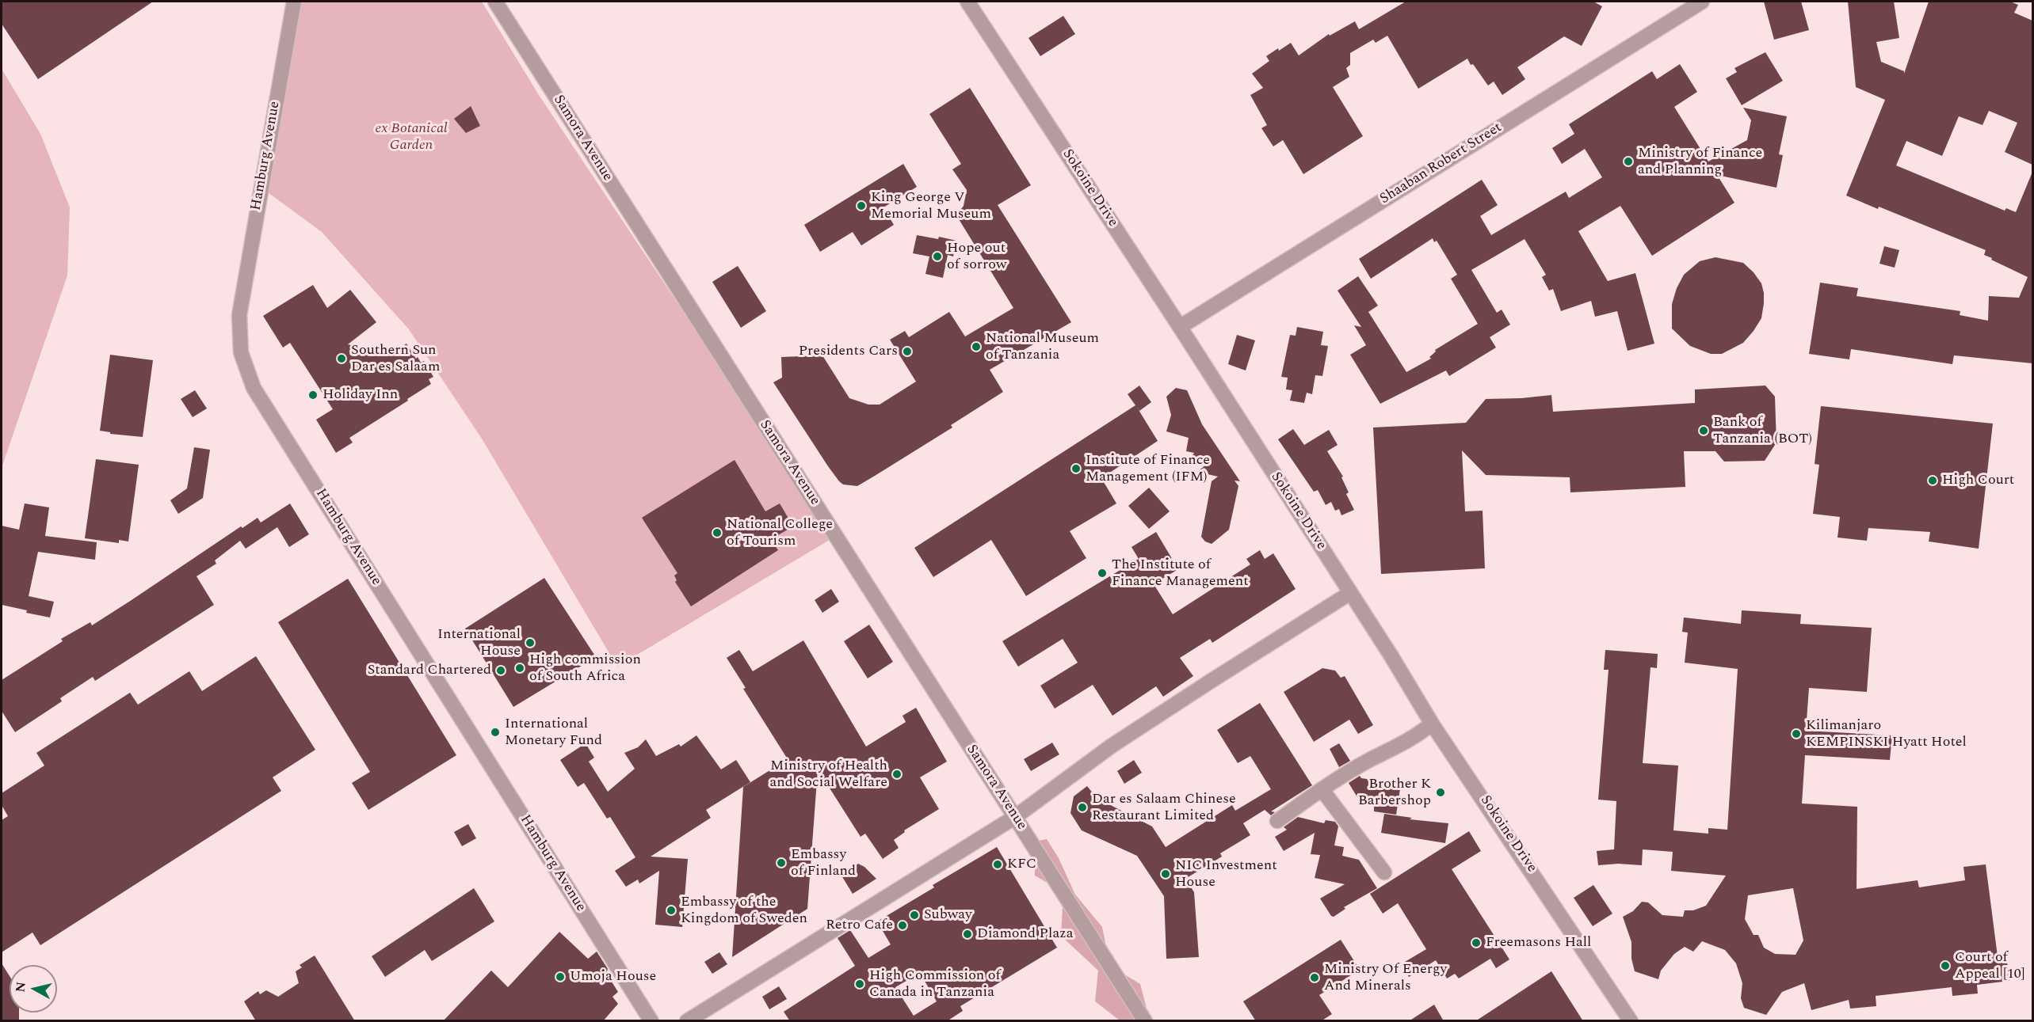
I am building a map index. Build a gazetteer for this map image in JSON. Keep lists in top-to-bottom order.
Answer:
{
  "streets": {
    "street": [
      "Samora Avenue",
      "Hamburg Avenue",
      "Shaaban Robert Street",
      "Sokoine Drive"
    ]
  },
  "crossings": [
    ["Shaaban Robert Street", "Sokoine Drive"]
  ],
  "parks": ["ex Botanical Garden"],
  "places": [
    "Ministry of Finance and Planning",
    "King George V Memorial Museum",
    "Hope out of sorrow",
    "National Museum of Tanzania",
    "Presidents Cars",
    "Southern Sun Dar es Salaam",
    "Holiday Inn",
    "Bank of Tanzania (BOT)",
    "Institute of Finance Management (IFM)",
    "High Court",
    "National College of Tourism",
    "The Institute of Finance Management",
    "International House",
    "High commission of South Africa",
    "Standard Chartered",
    "International Monetary Fund",
    "Kilimanjaro KEMPINSKI Hyatt Hotel",
    "Ministry of Health and Social Welfare",
    "Brother K Barbershop",
    "Dar es Salaam Chinese Restaurant Limited",
    "Embassy of Finland",
    "KFC",
    "NIC Investment House",
    "Embassy of the Kingdom of Sweden",
    "Subway",
    "Retro Cafe",
    "Diamond Plaza",
    "Freemasons Hall",
    "Court of Appeal [10]",
    "Umoja House",
    "Ministry Of Energy And Minerals",
    "High Commission of Canada in Tanzania"
  ],
  "north": "left"
}
